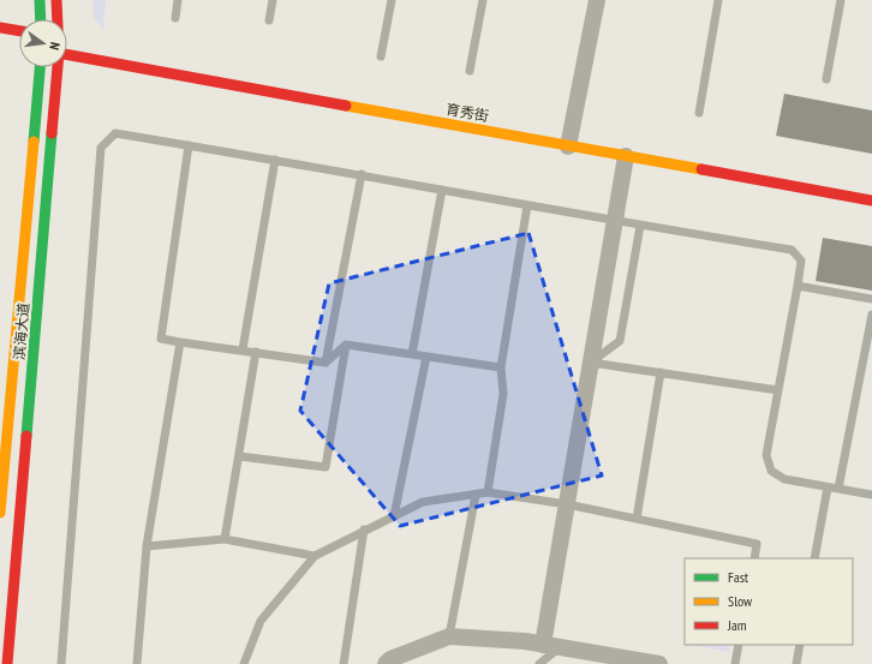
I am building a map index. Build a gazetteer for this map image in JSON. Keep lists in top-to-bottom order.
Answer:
{
  "streets": {
    "main road": ["育秀街", "滨海大道"]
  },
  "legend": ["Fast", "Slow", "Jam"],
  "north": "right"
}
